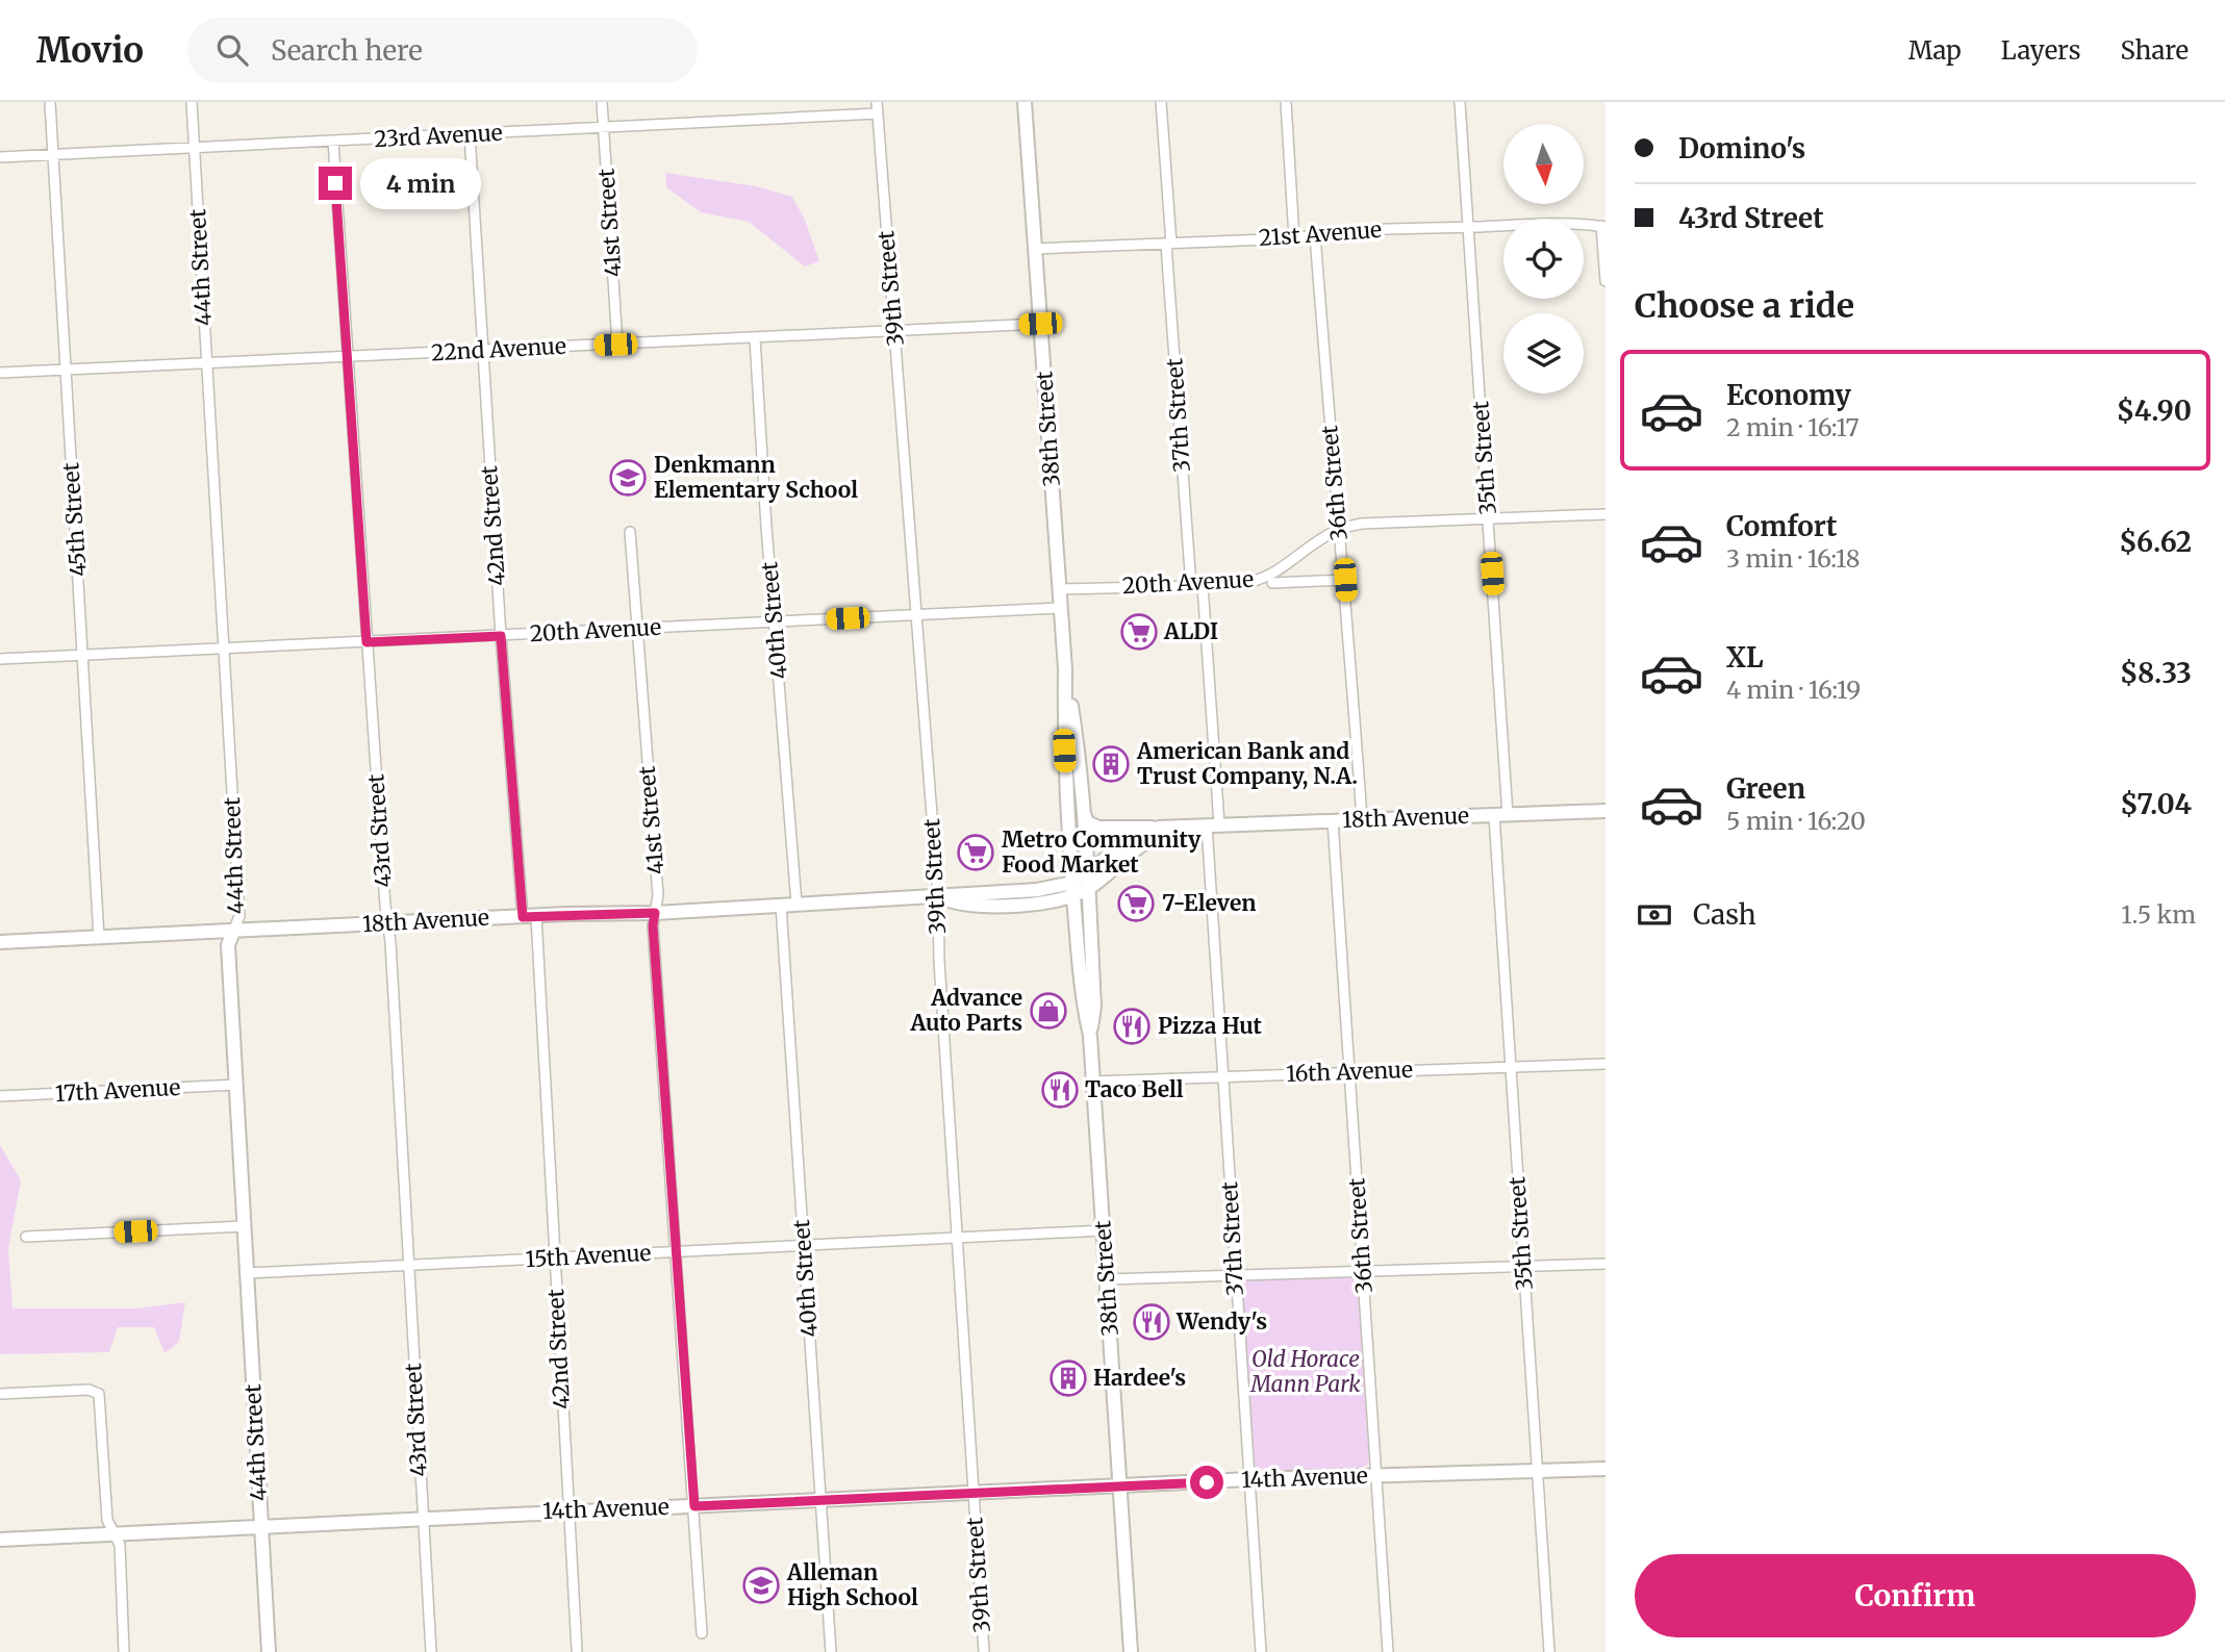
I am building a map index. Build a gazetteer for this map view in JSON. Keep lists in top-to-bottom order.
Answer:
{
  "streets": {
    "street": [
      "23rd Avenue",
      "41st Street",
      "21st Avenue",
      "44th Street",
      "39th Street",
      "22nd Avenue",
      "37th Street",
      "38th Street",
      "35th Street",
      "36th Street",
      "45th Street",
      "42nd Street",
      "20th Avenue",
      "40th Street",
      "18th Avenue",
      "43rd Street",
      "16th Avenue",
      "17th Avenue",
      "15th Avenue",
      "14th Avenue"
    ]
  },
  "crossings": [
    ["23rd Avenue", "41st Street"],
    ["23rd Avenue", "44th Street"],
    ["23rd Avenue", "39th Street"],
    ["23rd Avenue", "45th Street"],
    ["23rd Avenue", "42nd Street"],
    ["23rd Avenue", "43rd Street"],
    ["41st Street", "22nd Avenue"],
    ["41st Street", "20th Avenue"],
    ["41st Street", "18th Avenue"],
    ["41st Street", "15th Avenue"],
    ["41st Street", "14th Avenue"],
    ["21st Avenue", "37th Street"],
    ["21st Avenue", "38th Street"],
    ["21st Avenue", "35th Street"],
    ["21st Avenue", "36th Street"],
    ["44th Street", "22nd Avenue"],
    ["44th Street", "20th Avenue"],
    ["44th Street", "18th Avenue"],
    ["44th Street", "17th Avenue"],
    ["44th Street", "15th Avenue"],
    ["44th Street", "14th Avenue"],
    ["39th Street", "22nd Avenue"],
    ["39th Street", "20th Avenue"],
    ["39th Street", "18th Avenue"],
    ["39th Street", "15th Avenue"],
    ["39th Street", "14th Avenue"],
    ["22nd Avenue", "38th Street"],
    ["22nd Avenue", "45th Street"],
    ["22nd Avenue", "42nd Street"],
    ["22nd Avenue", "40th Street"],
    ["22nd Avenue", "43rd Street"],
    ["37th Street", "20th Avenue"],
    ["37th Street", "18th Avenue"],
    ["37th Street", "16th Avenue"],
    ["37th Street", "14th Avenue"],
    ["38th Street", "20th Avenue"],
    ["38th Street", "18th Avenue"],
    ["38th Street", "16th Avenue"],
    ["38th Street", "15th Avenue"],
    ["38th Street", "14th Avenue"],
    ["35th Street", "20th Avenue"],
    ["35th Street", "18th Avenue"],
    ["35th Street", "16th Avenue"],
    ["35th Street", "14th Avenue"],
    ["36th Street", "20th Avenue"],
    ["36th Street", "18th Avenue"],
    ["36th Street", "16th Avenue"],
    ["36th Street", "14th Avenue"],
    ["45th Street", "20th Avenue"],
    ["45th Street", "18th Avenue"],
    ["42nd Street", "20th Avenue"],
    ["42nd Street", "18th Avenue"],
    ["42nd Street", "15th Avenue"],
    ["42nd Street", "14th Avenue"],
    ["20th Avenue", "40th Street"],
    ["20th Avenue", "43rd Street"],
    ["40th Street", "18th Avenue"],
    ["40th Street", "15th Avenue"],
    ["40th Street", "14th Avenue"],
    ["18th Avenue", "43rd Street"],
    ["43rd Street", "15th Avenue"],
    ["43rd Street", "14th Avenue"]
  ],
  "parks": ["Old Horace Mann Park"],
  "places": {
    "school or university": ["Denkmann Elementary School", "Alleman High School"],
    "supermarket": ["ALDI", "Metro Community Food Market", "7-Eleven"],
    "building": ["American Bank and Trust Company, N.A.", "Hardee's"],
    "shop": ["Advance Auto Parts"],
    "restaurant": ["Pizza Hut", "Taco Bell", "Wendy's"]
  },
  "north": "bottom",
  "page": {
    "header": "Movio",
    "search": "Search here",
    "nav": ["Map", "Layers", "Share"],
    "banner": ["Domino's", "43rd Street"],
    "bubble": "4 min",
    "heading": "Choose a ride",
    "list": [
      {
        "name": "Economy",
        "note": "2 min · 16:17",
        "value": "$4.90"
      },
      {
        "name": "Comfort",
        "note": "3 min · 16:18",
        "value": "$6.62"
      },
      {
        "name": "XL",
        "note": "4 min · 16:19",
        "value": "$8.33"
      },
      {
        "name": "Green",
        "note": "5 min · 16:20",
        "value": "$7.04"
      }
    ],
    "pay": ["Cash", "1.5 km"],
    "buttons": "Confirm"
  }
}
